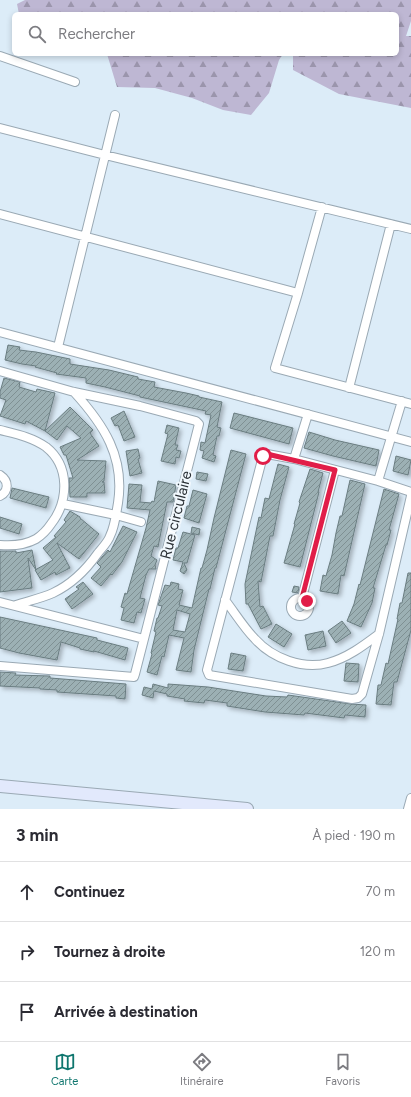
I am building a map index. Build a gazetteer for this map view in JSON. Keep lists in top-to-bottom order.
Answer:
{
  "streets": {
    "street": ["Rue circulaire"]
  },
  "page": {
    "search": "Rechercher",
    "heading": ["3 min", "À pied · 190 m"],
    "list": [
      ["Continuez", "70 m"],
      ["Tournez à droite", "120 m"],
      "Arrivée à destination"
    ],
    "nav": ["Carte", "Itinéraire", "Favoris"]
  }
}
